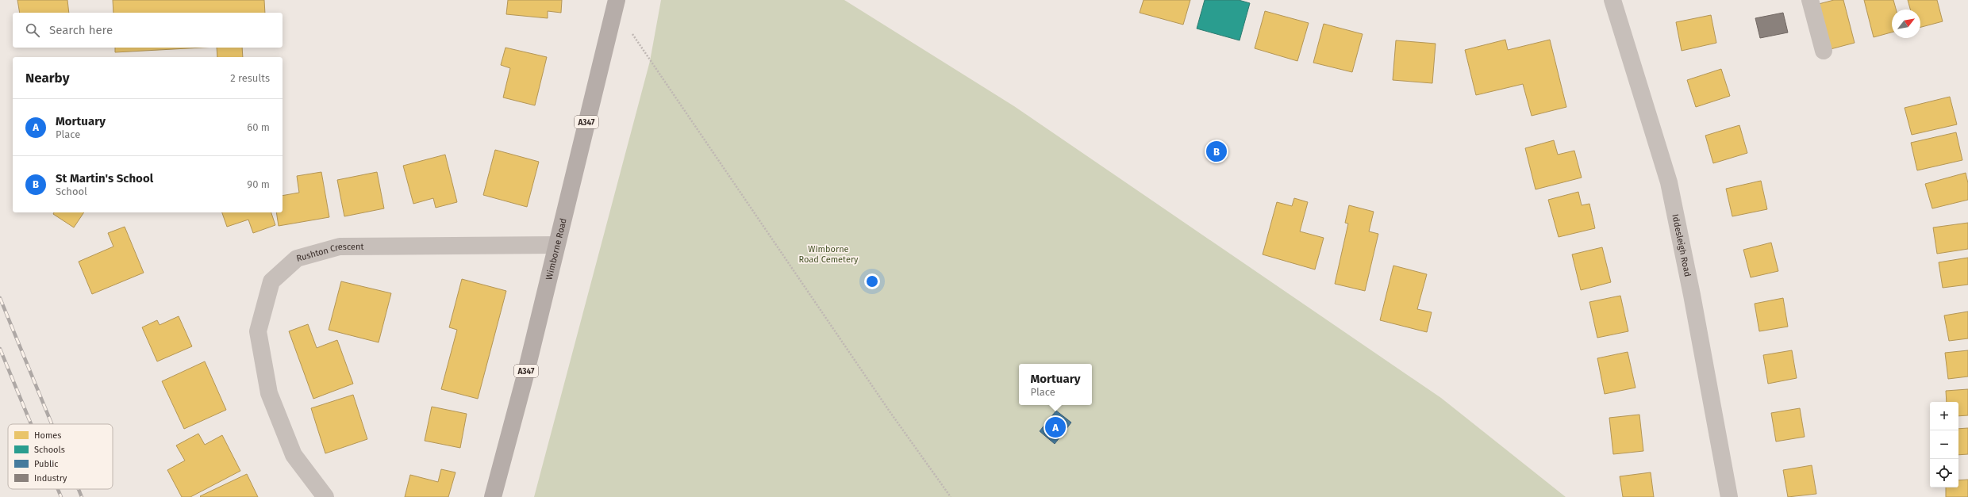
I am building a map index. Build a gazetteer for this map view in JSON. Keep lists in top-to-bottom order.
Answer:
{
  "streets": {
    "main road": ["A347", "Wimborne Road"],
    "street": ["Iddesleigh Road", "Rushton Crescent"]
  },
  "crossings": [
    ["Wimborne Road", "Rushton Crescent"]
  ],
  "parks": ["Wimborne Road Cemetery"],
  "legend": [
    "Homes",
    "Schools",
    "Public",
    "Industry"
  ],
  "north": "top right",
  "page": {
    "search": "Search here",
    "heading": ["Nearby", "2 results"],
    "list": [
      {
        "mark": "A",
        "name": "Mortuary",
        "note": "Place",
        "value": "60 m"
      },
      {
        "mark": "B",
        "name": "St Martin's School",
        "note": "School",
        "value": "90 m"
      }
    ],
    "pins": ["B", "A"],
    "popup": ["Mortuary", "Place"],
    "map_buttons": ["+", "−"]
  }
}
